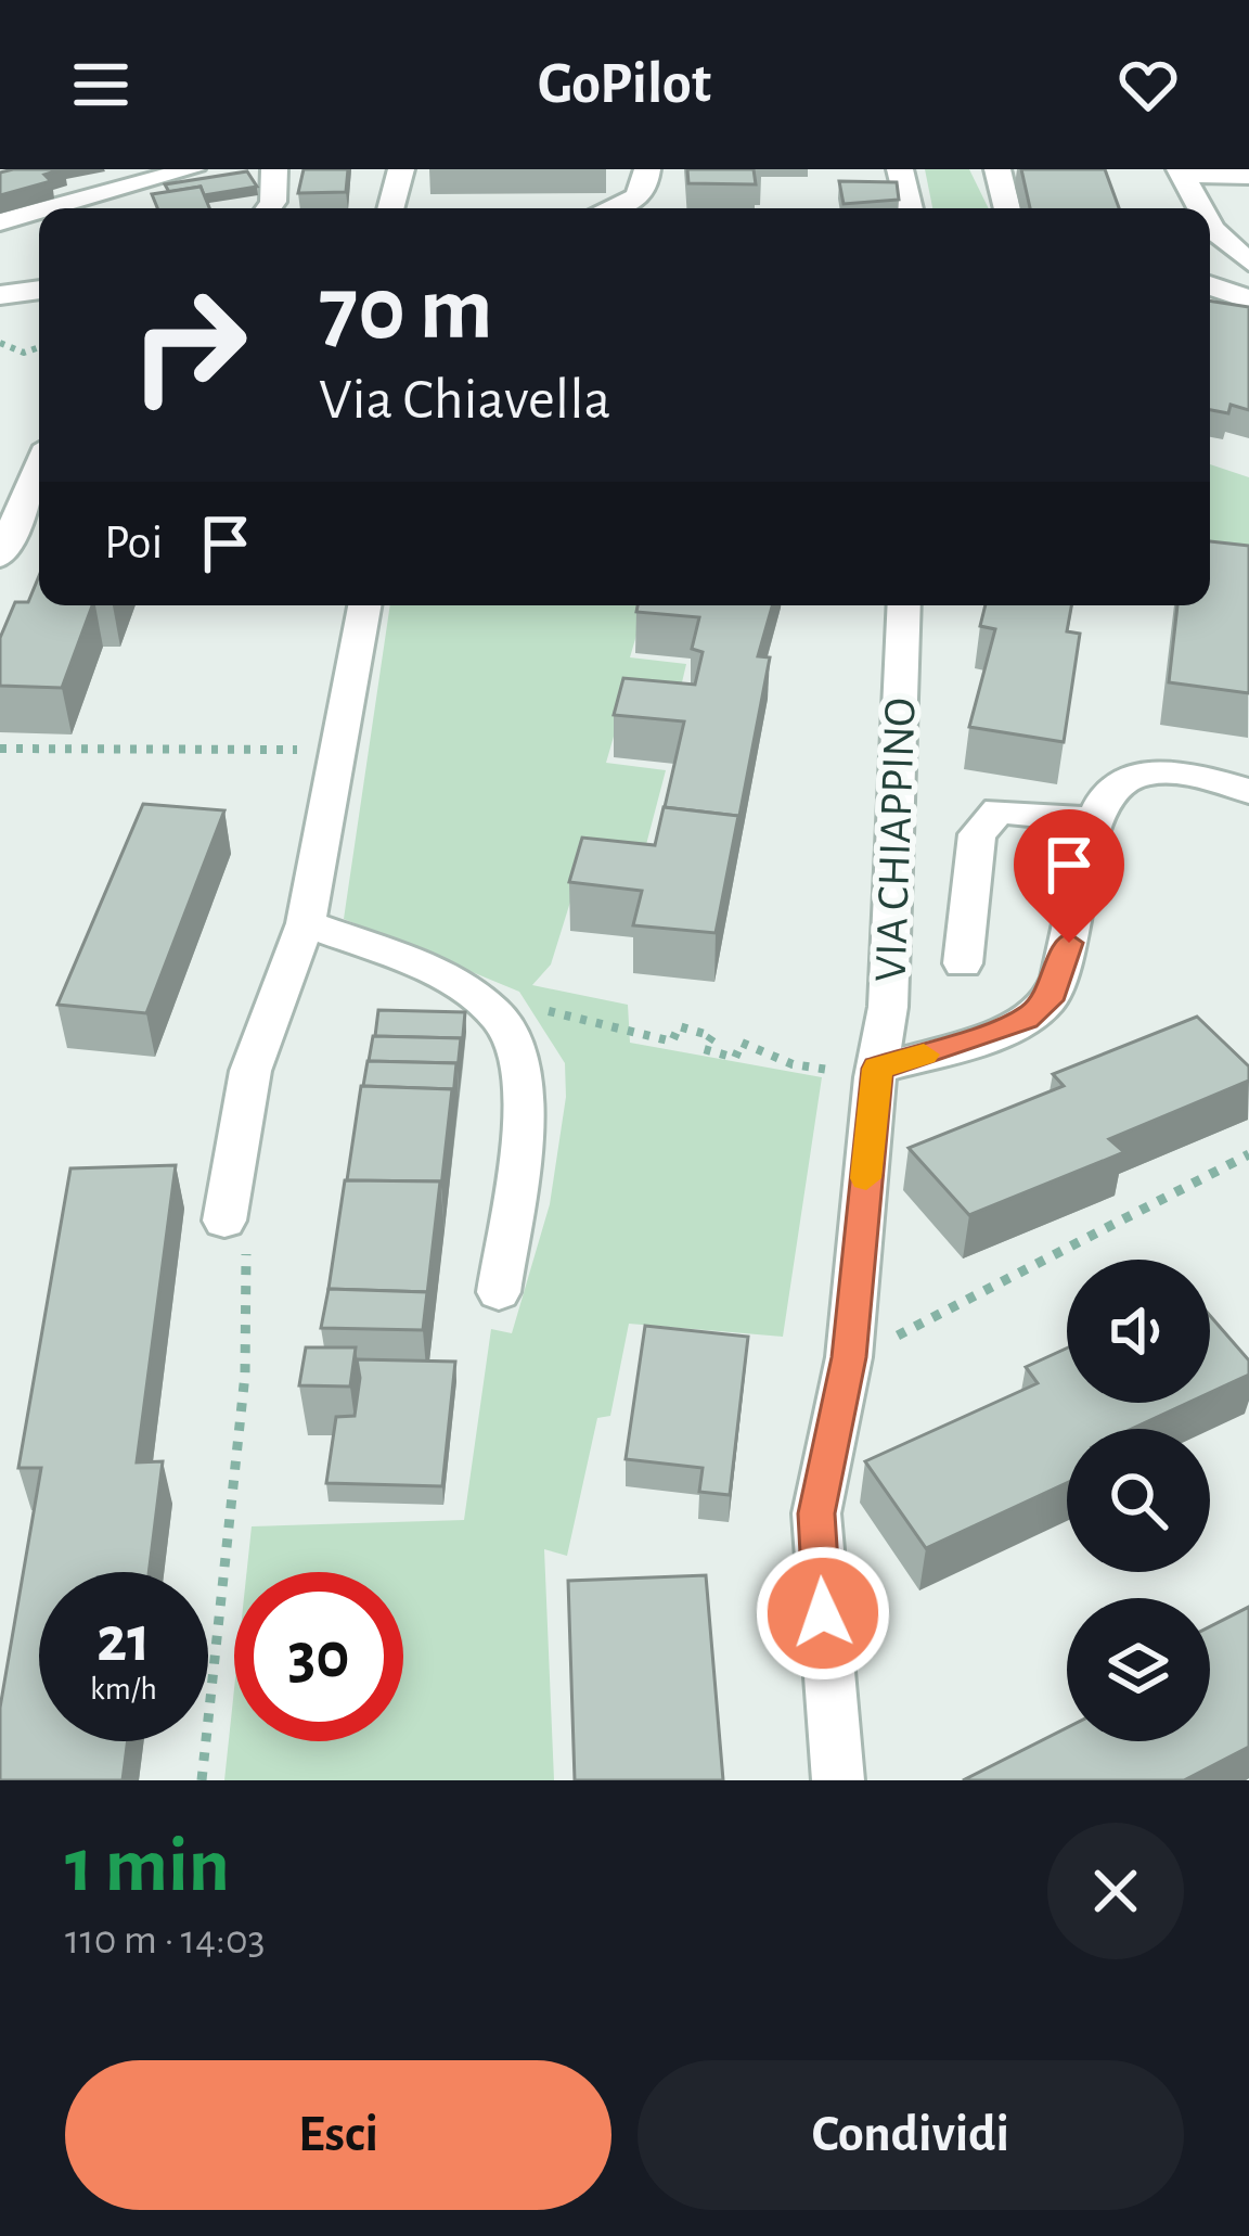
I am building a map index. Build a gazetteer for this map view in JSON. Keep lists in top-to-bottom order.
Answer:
{
  "streets": {
    "street": ["VIA CHIAPPINO"]
  },
  "page": {
    "header": "GoPilot",
    "turn": ["70 m", "Via Chiavella"],
    "then": "Poi",
    "speed": "21 km/h",
    "limit": "30",
    "heading": ["1 min", "110 m · 14:03"],
    "buttons": ["Esci", "Condividi"]
  }
}
